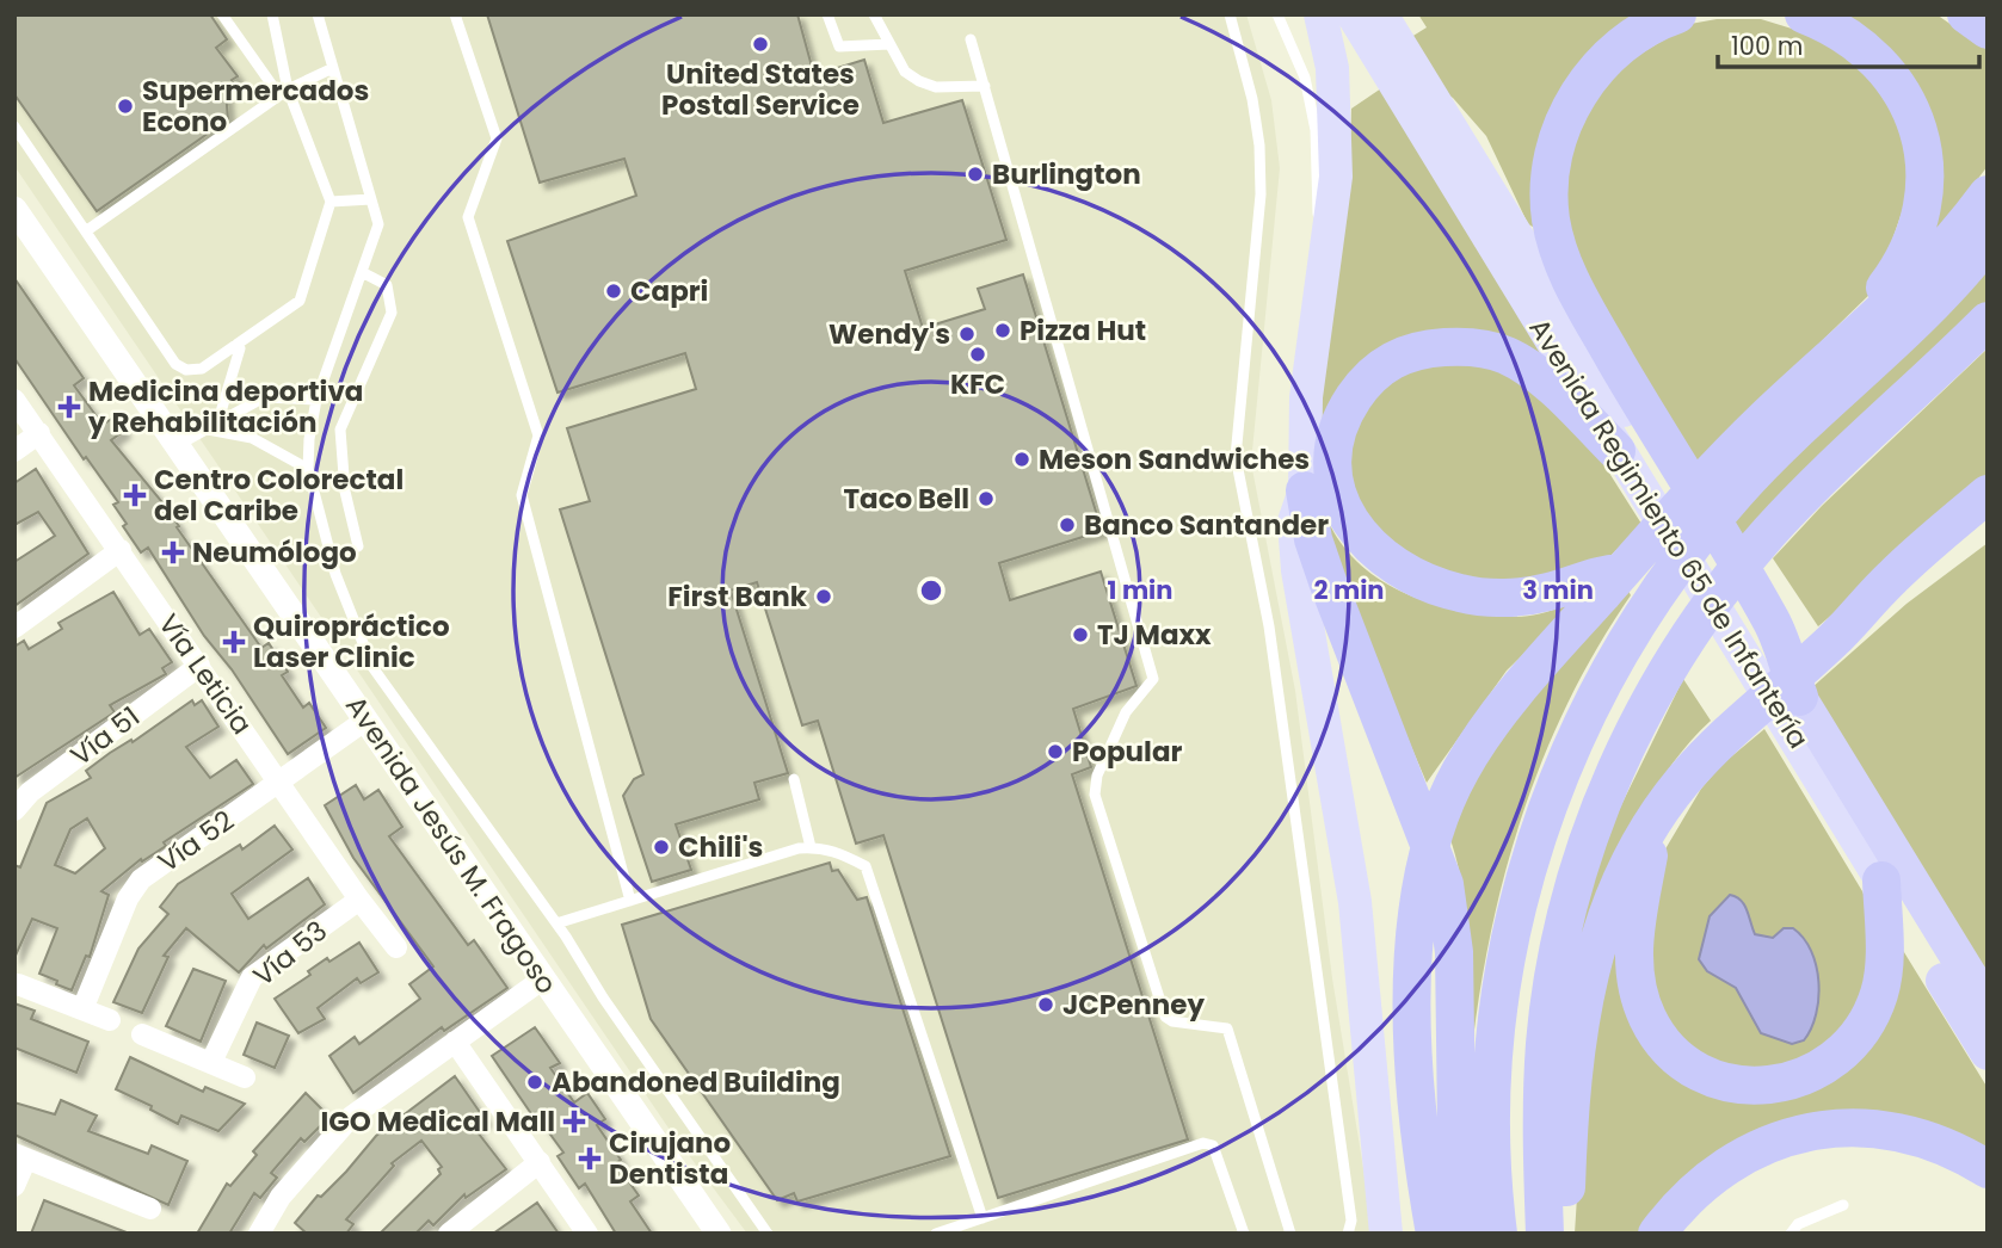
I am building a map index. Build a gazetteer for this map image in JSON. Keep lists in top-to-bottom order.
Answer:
{
  "streets": {
    "highway": ["Avenida Regimiento 65 de Infantería"],
    "street": [
      "Vía Leticia",
      "Vía 51",
      "Vía 52",
      "Avenida Jesús M. Fragoso",
      "Vía 53"
    ]
  },
  "crossings": [
    ["Vía Leticia", "Vía 51"],
    ["Vía Leticia", "Vía 52"],
    ["Vía Leticia", "Vía 53"],
    ["Vía 52", "Avenida Jesús M. Fragoso"]
  ],
  "places": {
    "other": [
      "United States Postal Service",
      "Supermercados Econo",
      "Burlington",
      "Capri",
      "Pizza Hut",
      "Wendy's",
      "KFC",
      "Meson Sandwiches",
      "Taco Bell",
      "Banco Santander",
      "First Bank",
      "TJ Maxx",
      "Popular",
      "Chili's",
      "JCPenney",
      "Abandoned Building"
    ],
    "health": [
      "Medicina deportiva y Rehabilitación",
      "Centro Colorectal del Caribe",
      "Neumólogo",
      "Quiropráctico Laser Clinic",
      "IGO Medical Mall",
      "Cirujano Dentista"
    ]
  },
  "scale_bar": "100 m",
  "rings": ["1 min", "2 min", "3 min"]
}
